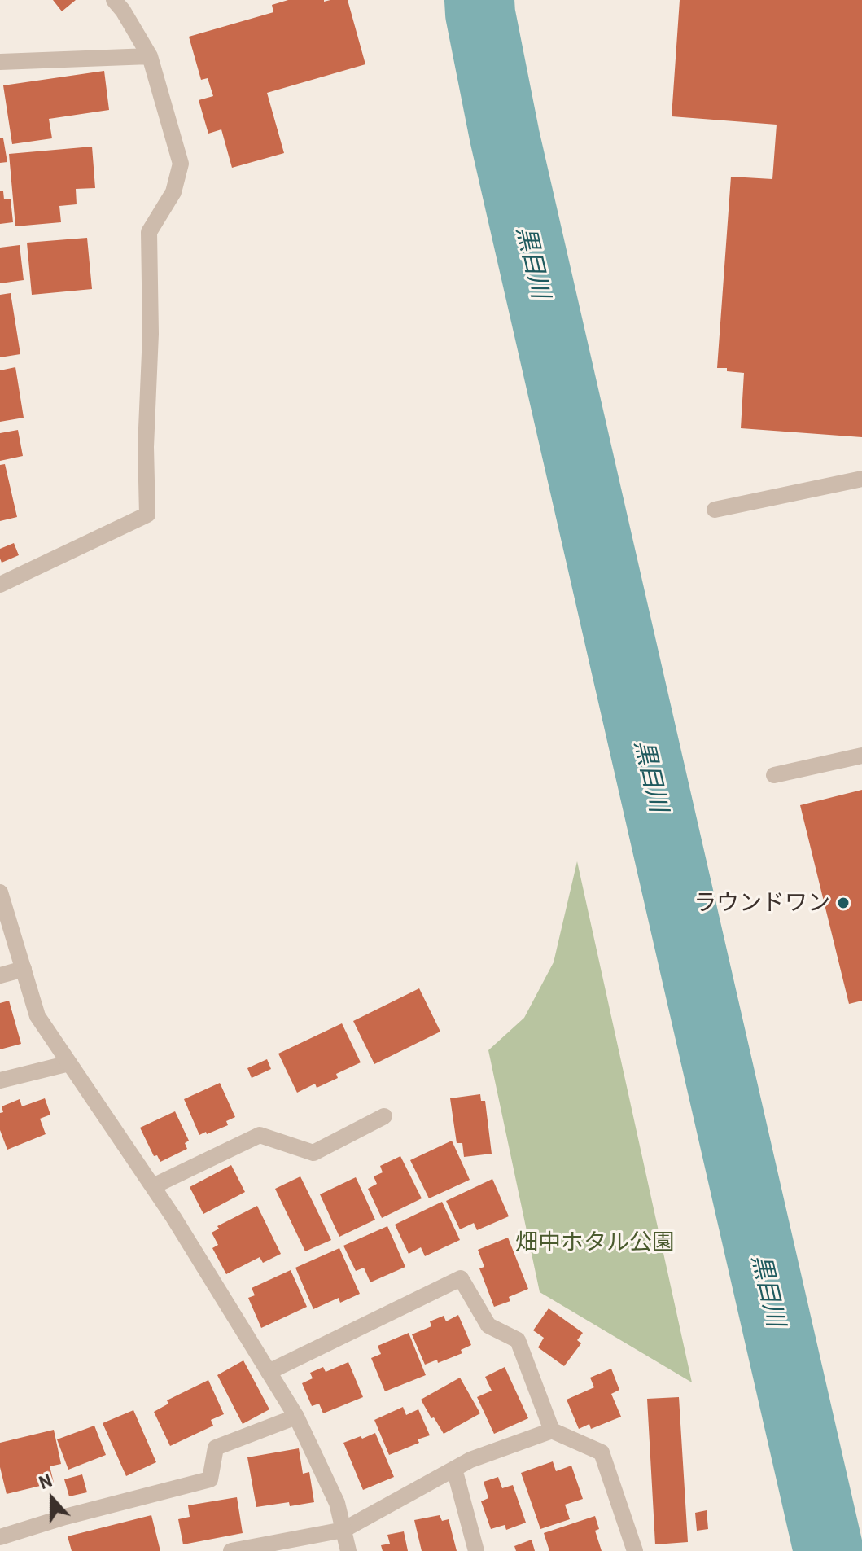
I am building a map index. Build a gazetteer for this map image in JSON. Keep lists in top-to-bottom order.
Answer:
{
  "water": ["黒目川"],
  "parks": ["畑中ホタル公園"],
  "places": ["ラウンドワン"],
  "north": "top"
}
